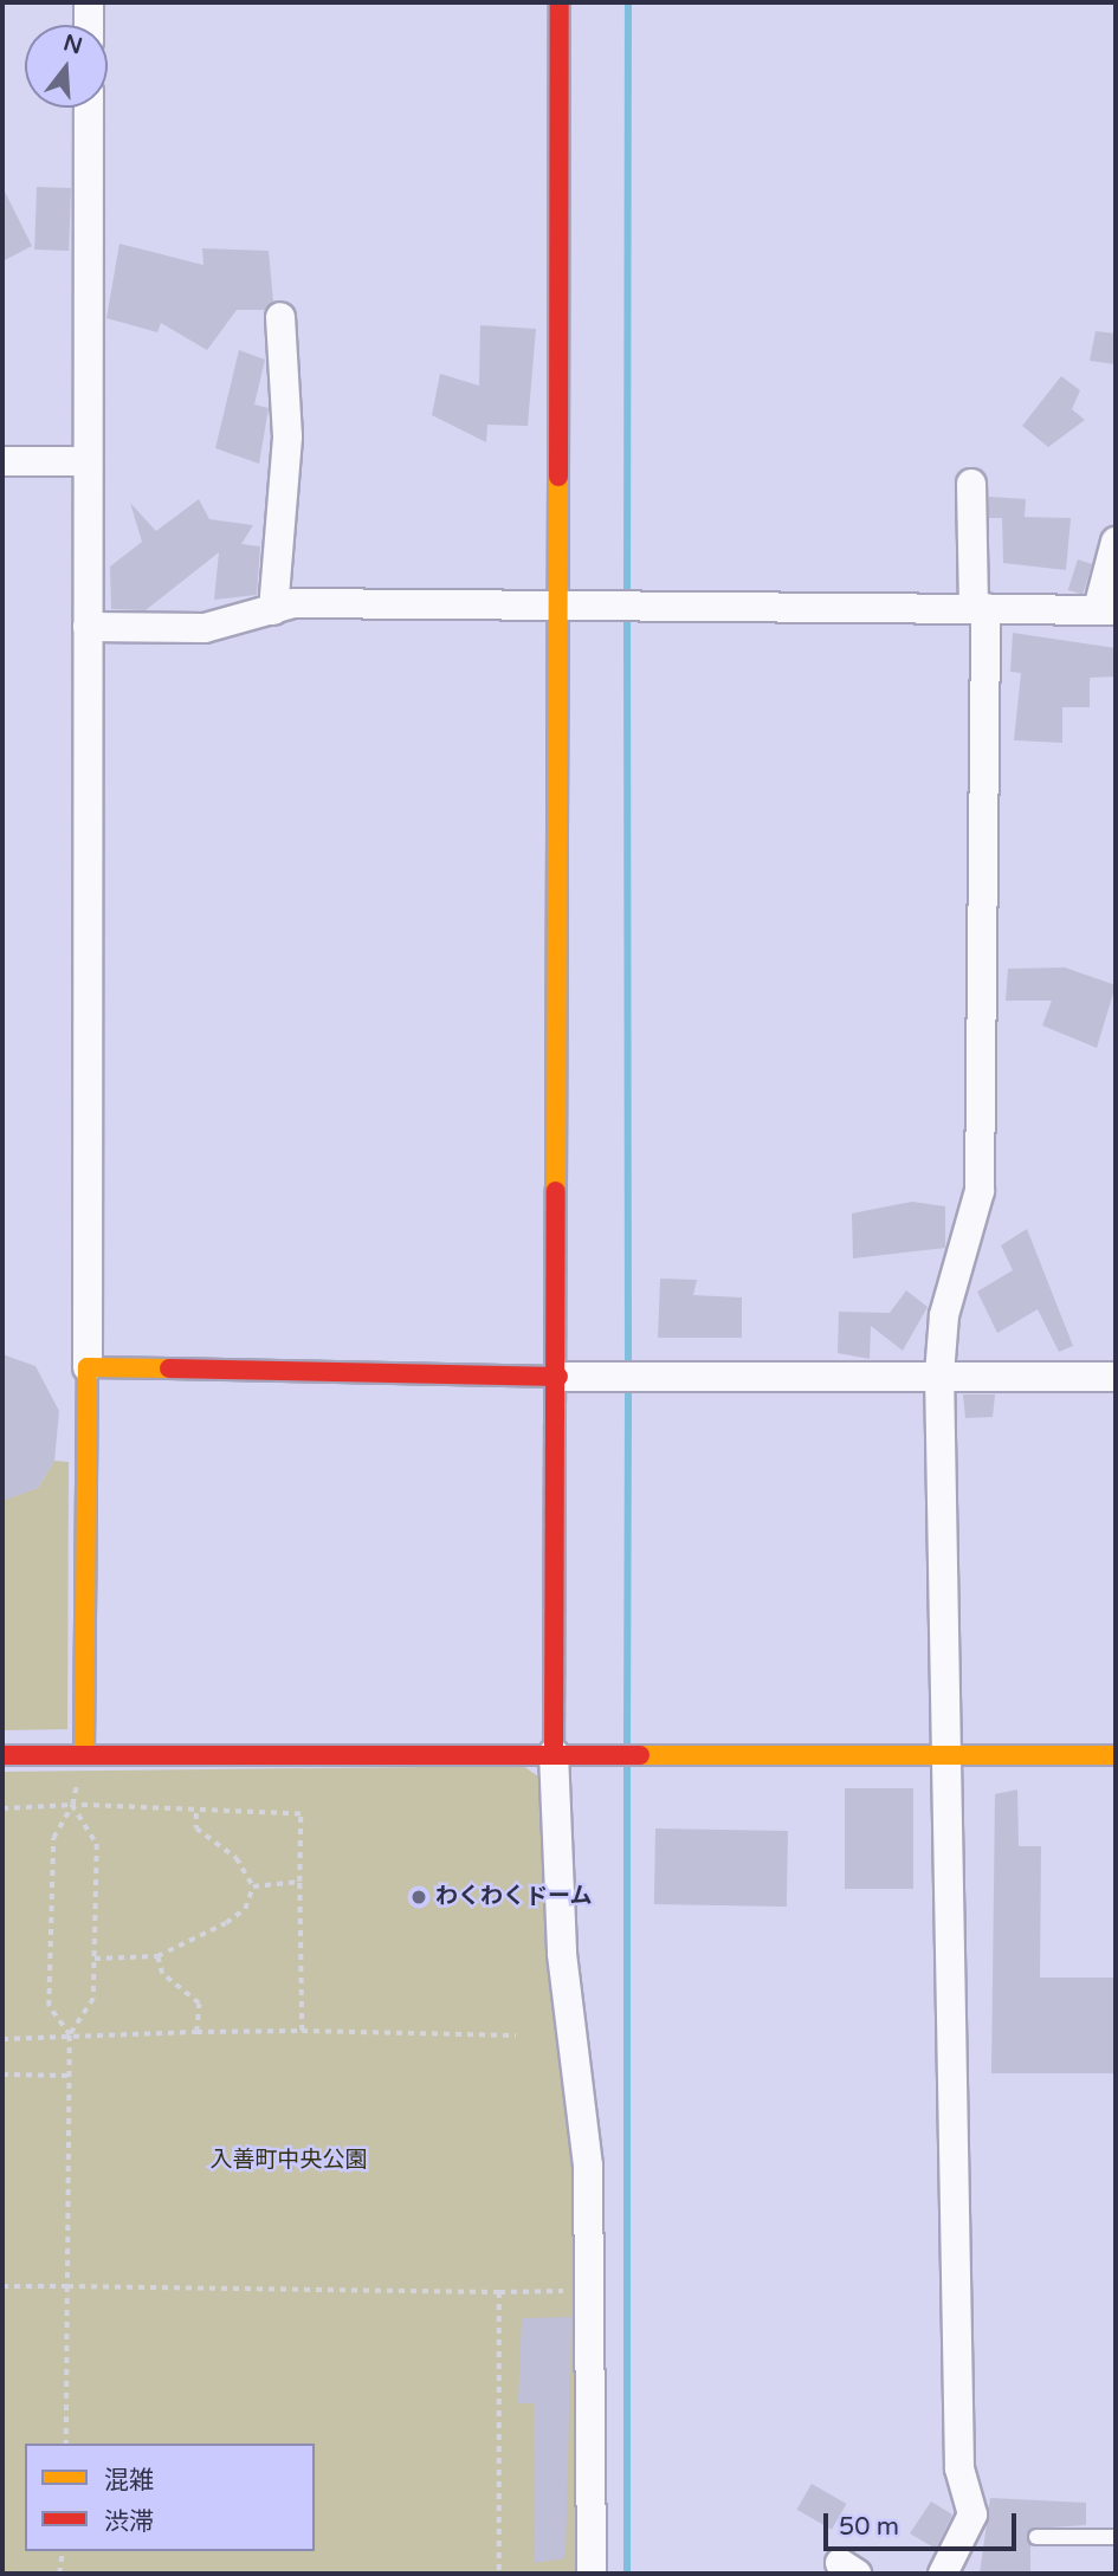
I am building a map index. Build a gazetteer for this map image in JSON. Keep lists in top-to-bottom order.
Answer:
{
  "parks": ["入善町中央公園"],
  "places": ["わくわくドーム"],
  "legend": ["混雑", "渋滞"],
  "scale_bar": "50 m",
  "north": "top"
}
